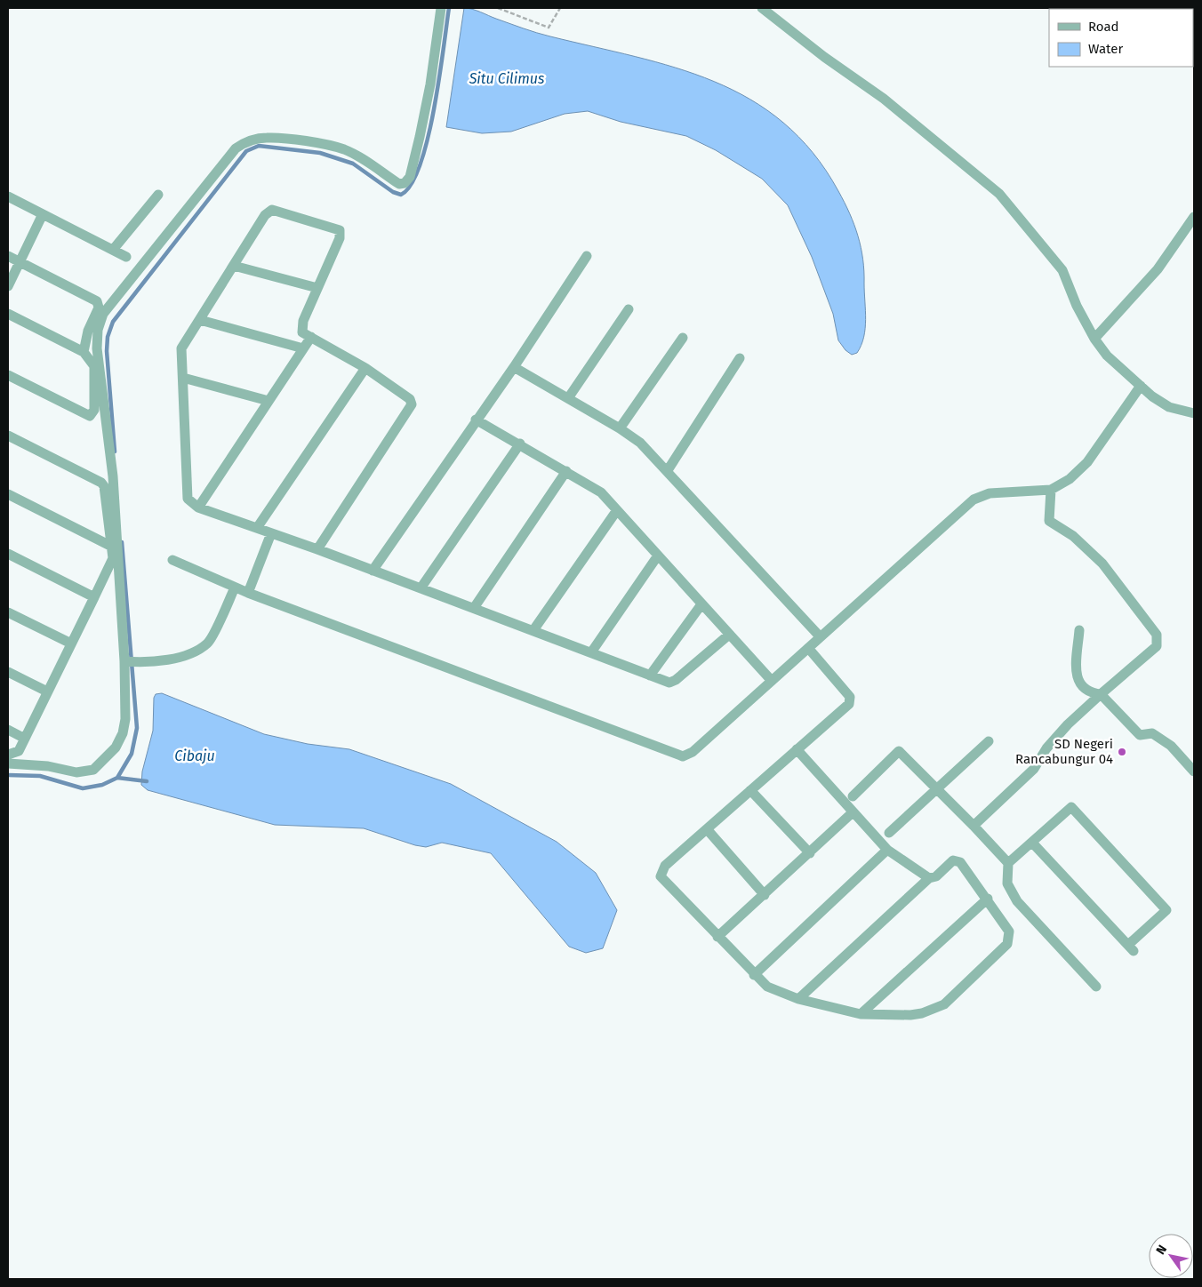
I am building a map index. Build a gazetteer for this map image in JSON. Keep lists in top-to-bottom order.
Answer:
{
  "water": ["Situ Cilimus", "Cibaju"],
  "places": ["SD Negeri Rancabungur 04"],
  "legend": ["Road", "Water"],
  "north": "top left"
}
